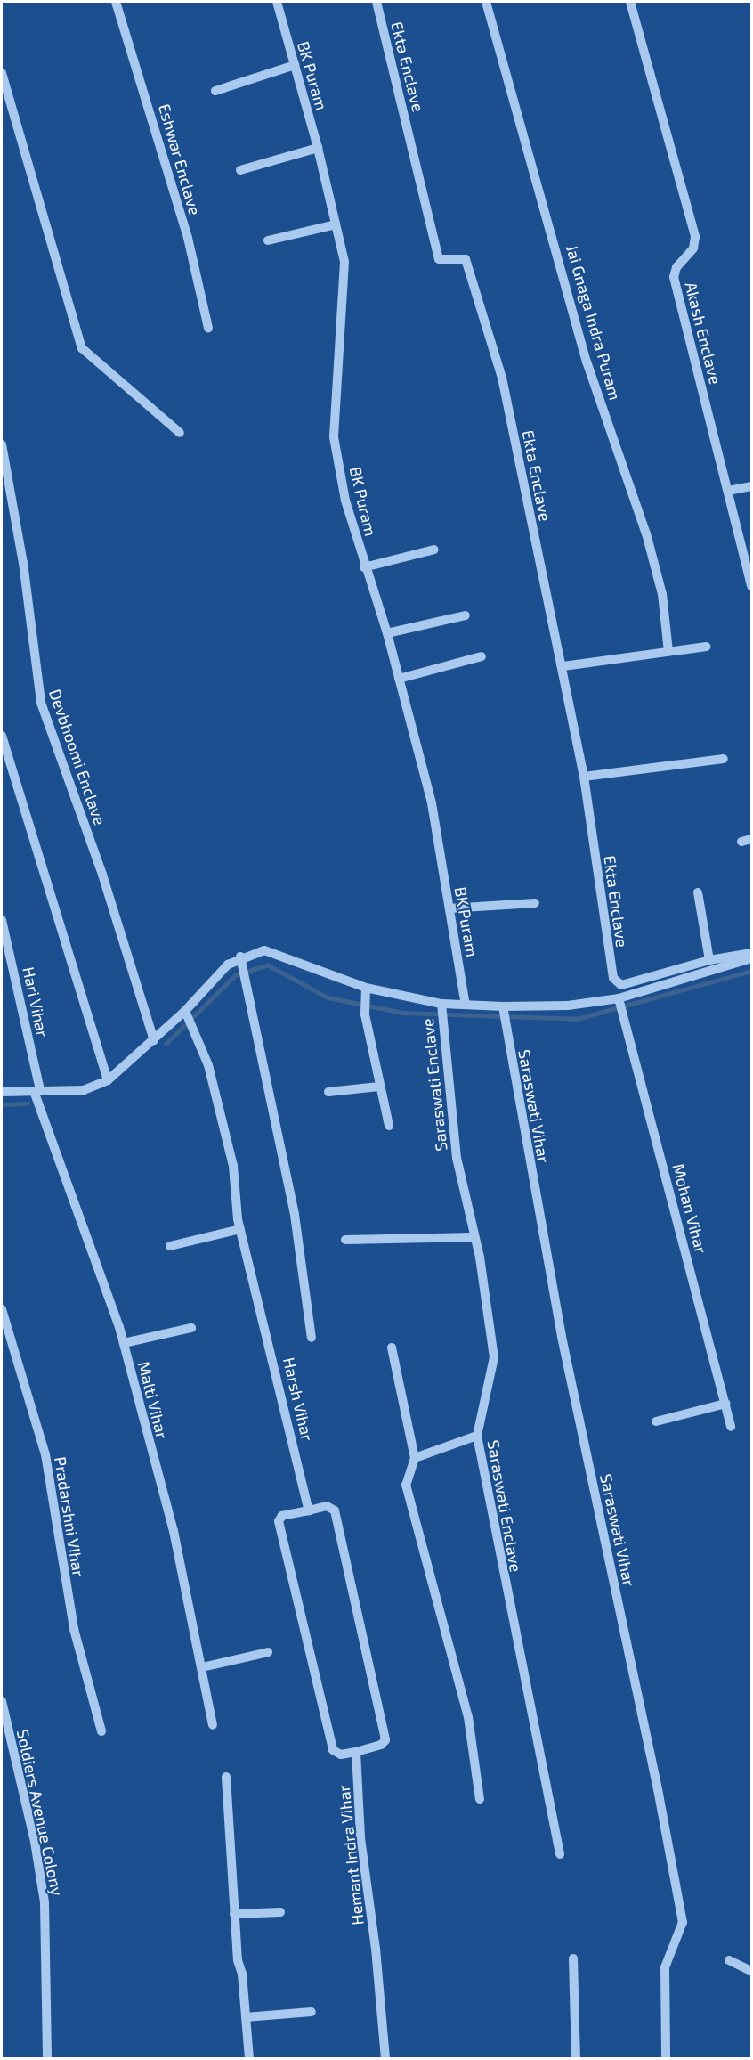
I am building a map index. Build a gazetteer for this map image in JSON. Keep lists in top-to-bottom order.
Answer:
{
  "streets": {
    "street": [
      "Ekta Enclave",
      "BK Puram",
      "Eshwar Enclave",
      "Jai Gnaga Indra Puram",
      "Akash Enclave",
      "Devbhoomi Enclave",
      "Hari Vihar",
      "Saraswati Enclave",
      "Saraswati Vihar",
      "Mohan Vihar",
      "Harsh Vihar",
      "Malti Vihar",
      "Pradarshni VIhar",
      "Soldiers Avenue Colony",
      "Hemant Indra Vihar"
    ]
  },
  "crossings": [
    ["Hari Vihar", "Malti Vihar"]
  ]
}
